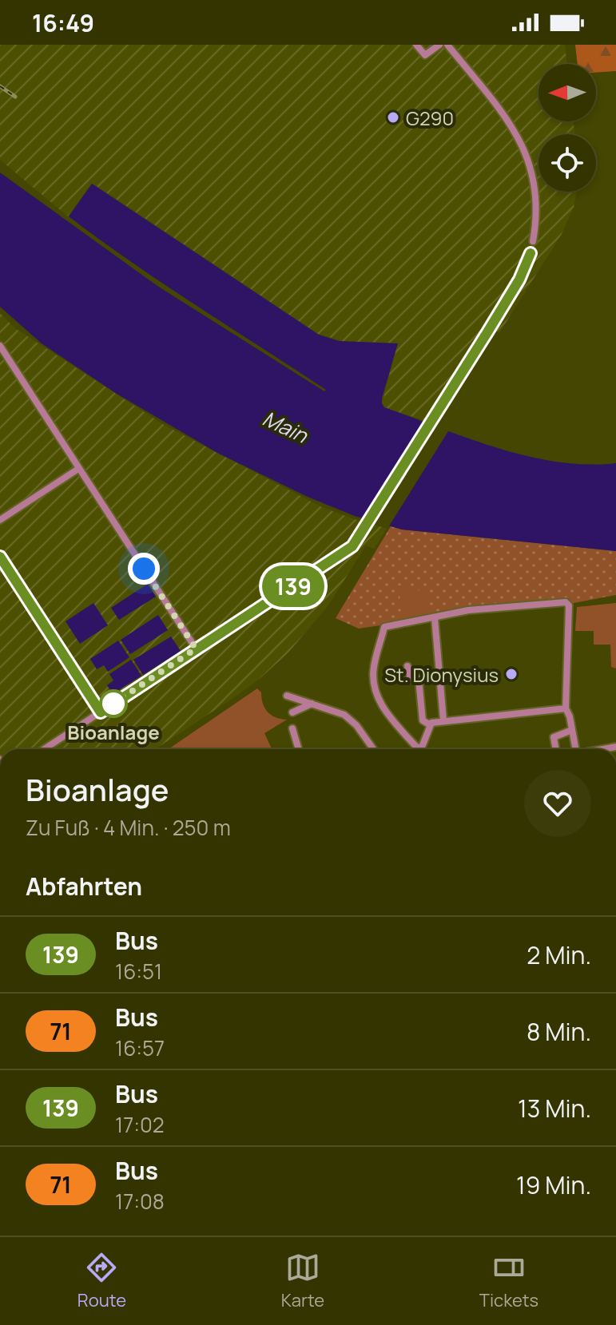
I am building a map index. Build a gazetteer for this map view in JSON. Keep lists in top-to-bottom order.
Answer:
{
  "water": ["Main"],
  "places": ["G290", "St. Dionysius", "Bioanlage"],
  "lines": ["bus line 139"],
  "north": "left",
  "page": {
    "status": "16:49",
    "on_map": "139",
    "heading": [
      ["Bioanlage", "Zu Fuß · 4 Min. · 250 m"],
      "Abfahrten"
    ],
    "list": [
      {
        "mark": "139",
        "name": "Bus",
        "note": "16:51",
        "value": "2 Min."
      },
      {
        "mark": "71",
        "name": "Bus",
        "note": "16:57",
        "value": "8 Min."
      },
      {
        "mark": "139",
        "name": "Bus",
        "note": "17:02",
        "value": "13 Min."
      },
      {
        "mark": "71",
        "name": "Bus",
        "note": "17:08",
        "value": "19 Min."
      }
    ],
    "tabs": ["Route", "Karte", "Tickets"]
  }
}
